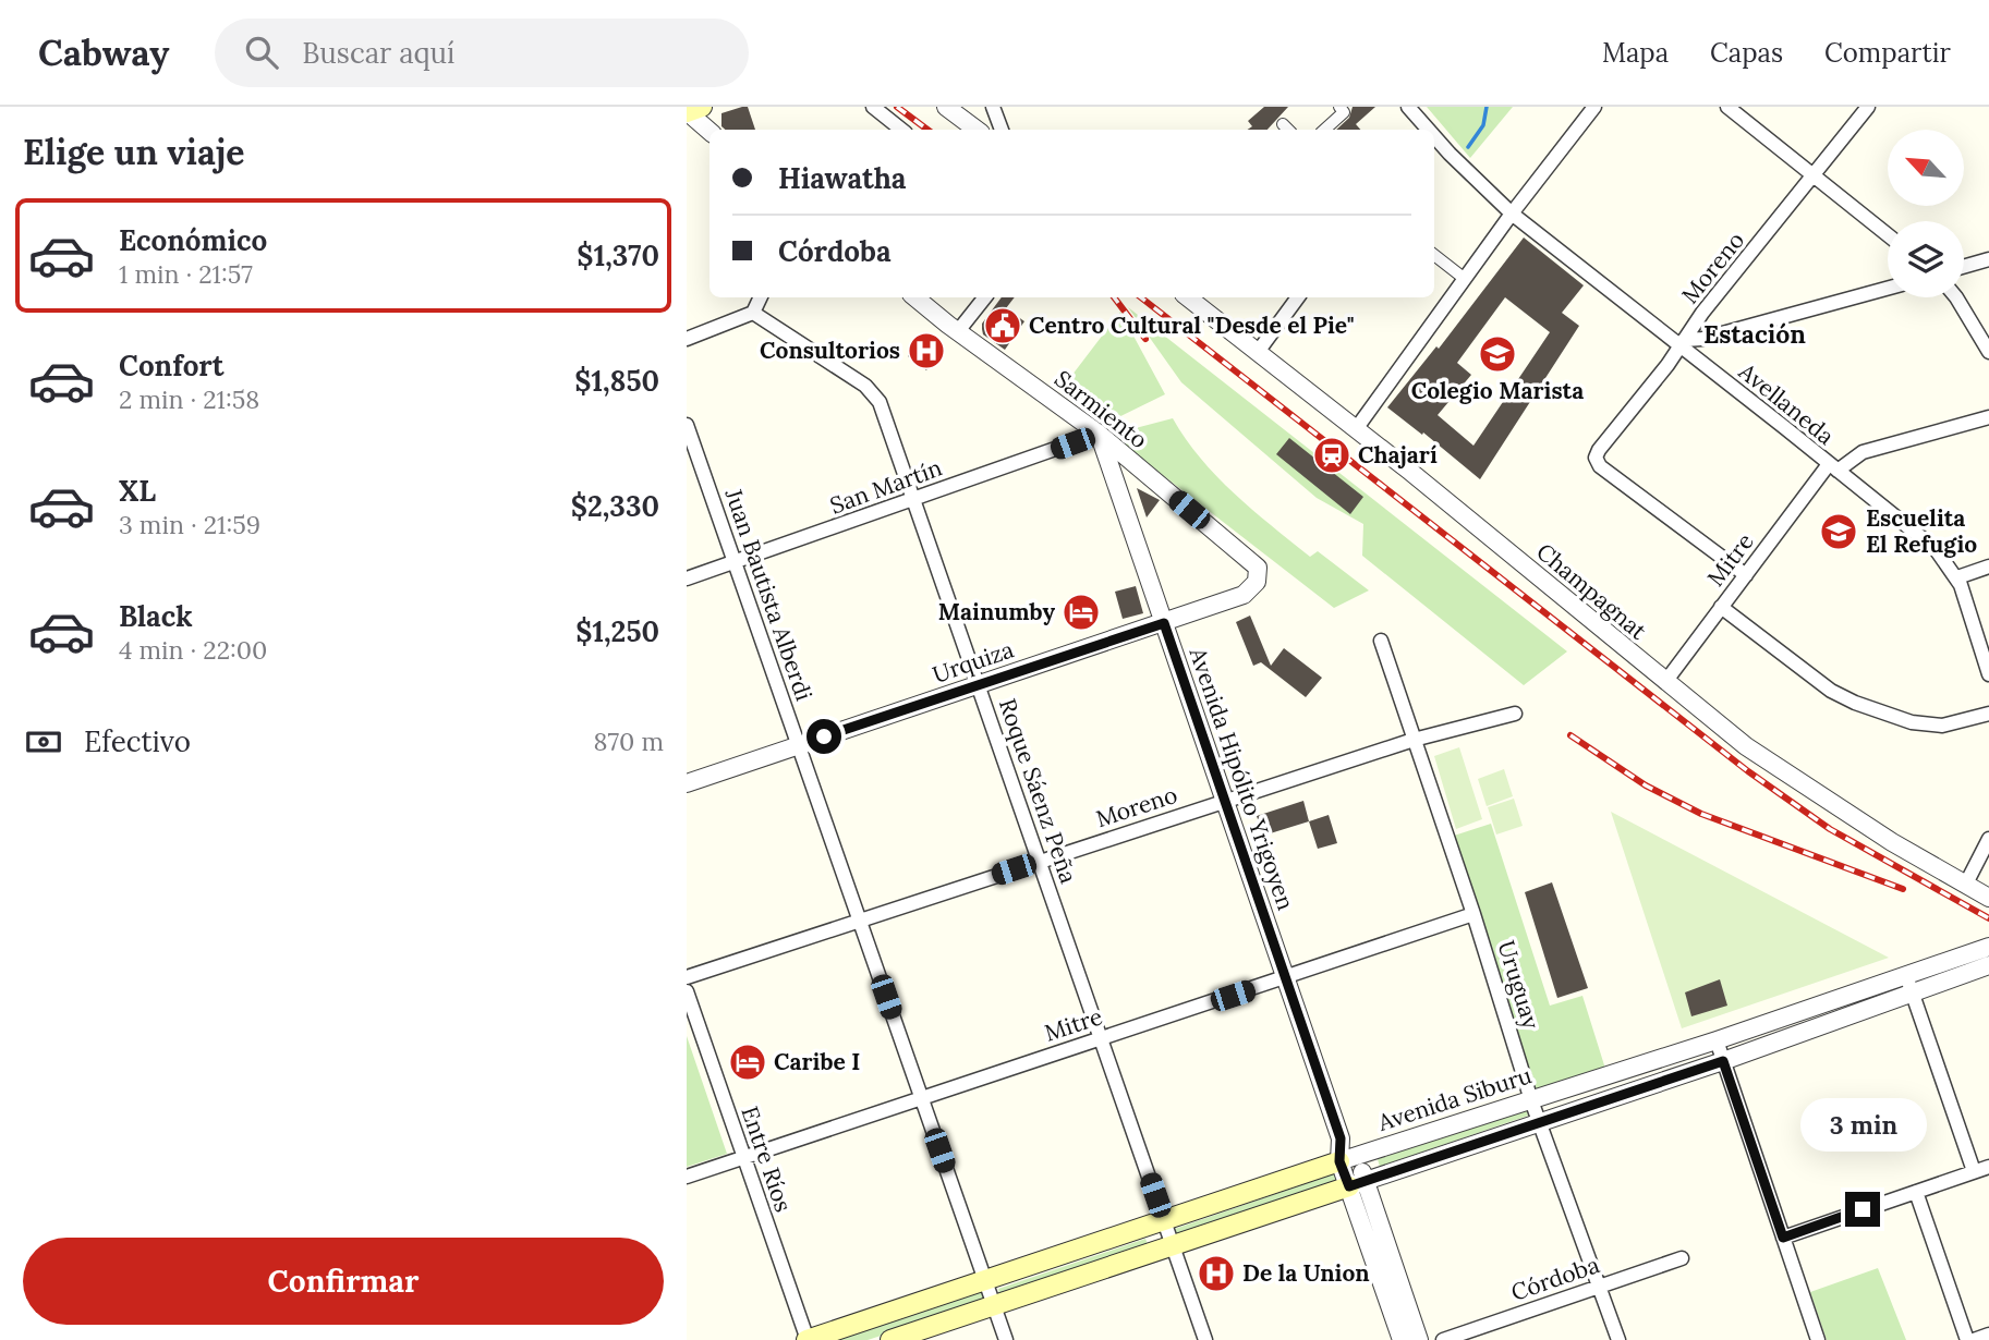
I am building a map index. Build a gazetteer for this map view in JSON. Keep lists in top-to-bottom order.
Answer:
{
  "streets": {
    "main road": ["Avenida Siburu"],
    "street": [
      "Moreno",
      "Avellaneda",
      "Sarmiento",
      "San Martín",
      "Mitre",
      "Champagnat",
      "Juan Bautista Alberdi",
      "Urquiza",
      "Avenida Hipólito Yrigoyen",
      "Roque Sáenz Peña",
      "Uruguay",
      "Entre Ríos",
      "Córdoba"
    ]
  },
  "crossings": [
    ["Moreno", "Avellaneda"],
    ["Moreno", "Mitre"],
    ["Moreno", "Juan Bautista Alberdi"],
    ["Moreno", "Avenida Hipólito Yrigoyen"],
    ["Moreno", "Roque Sáenz Peña"],
    ["Moreno", "Uruguay"],
    ["Avellaneda", "Mitre"],
    ["Sarmiento", "San Martín"],
    ["Sarmiento", "Urquiza"],
    ["Sarmiento", "Avenida Hipólito Yrigoyen"],
    ["San Martín", "Juan Bautista Alberdi"],
    ["San Martín", "Avenida Hipólito Yrigoyen"],
    ["San Martín", "Roque Sáenz Peña"],
    ["Mitre", "Champagnat"],
    ["Mitre", "Juan Bautista Alberdi"],
    ["Mitre", "Avenida Hipólito Yrigoyen"],
    ["Mitre", "Roque Sáenz Peña"],
    ["Mitre", "Uruguay"],
    ["Mitre", "Entre Ríos"],
    ["Juan Bautista Alberdi", "Urquiza"],
    ["Juan Bautista Alberdi", "Avenida Siburu"],
    ["Urquiza", "Avenida Hipólito Yrigoyen"],
    ["Urquiza", "Roque Sáenz Peña"],
    ["Avenida Hipólito Yrigoyen", "Avenida Siburu"],
    ["Roque Sáenz Peña", "Avenida Siburu"],
    ["Uruguay", "Avenida Siburu"],
    ["Uruguay", "Córdoba"],
    ["Avenida Siburu", "Entre Ríos"]
  ],
  "districts": ["Estación"],
  "places": {
    "public building": ["Centro Cultural \"Desde el Pie\""],
    "hospital": ["Consultorios", "De la Union"],
    "school or university": ["Colegio Marista", "Escuelita El Refugio"],
    "station": ["Chajarí"],
    "hotel": ["Mainumby", "Caribe I"]
  },
  "north": "top left",
  "page": {
    "header": "Cabway",
    "search": "Buscar aquí",
    "nav": ["Mapa", "Capas", "Compartir"],
    "heading": "Elige un viaje",
    "banner": ["Hiawatha", "Córdoba"],
    "list": [
      {
        "name": "Económico",
        "note": "1 min · 21:57",
        "value": "$1,370"
      },
      {
        "name": "Confort",
        "note": "2 min · 21:58",
        "value": "$1,850"
      },
      {
        "name": "XL",
        "note": "3 min · 21:59",
        "value": "$2,330"
      },
      {
        "name": "Black",
        "note": "4 min · 22:00",
        "value": "$1,250"
      }
    ],
    "pay": ["Efectivo", "870 m"],
    "bubble": "3 min",
    "buttons": "Confirmar"
  }
}
